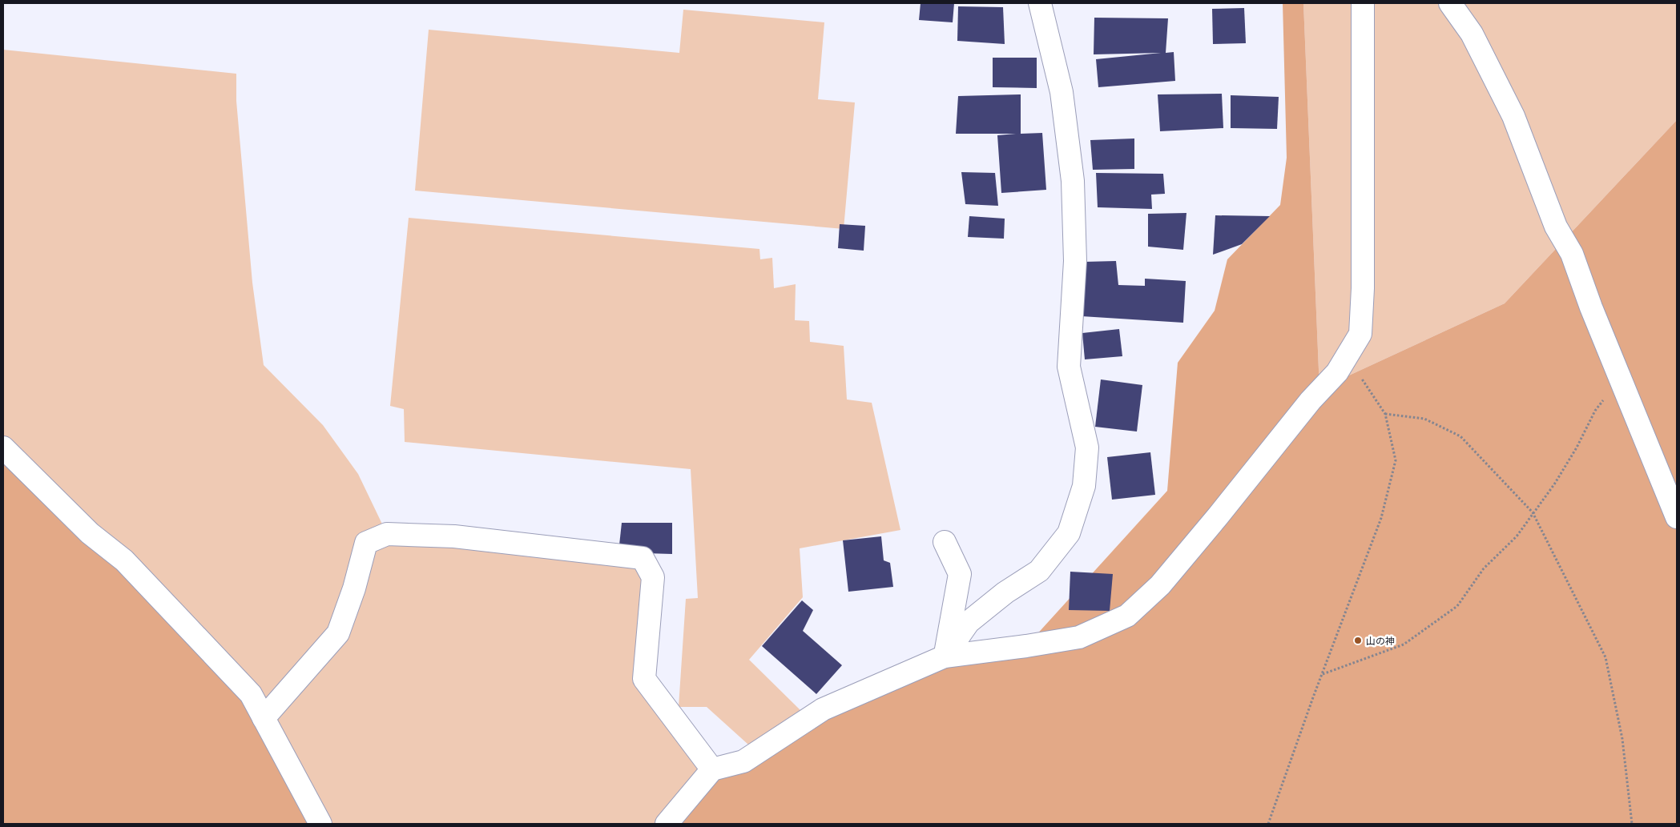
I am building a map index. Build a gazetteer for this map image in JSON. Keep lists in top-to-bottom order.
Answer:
{
  "places": ["山の神"]
}
